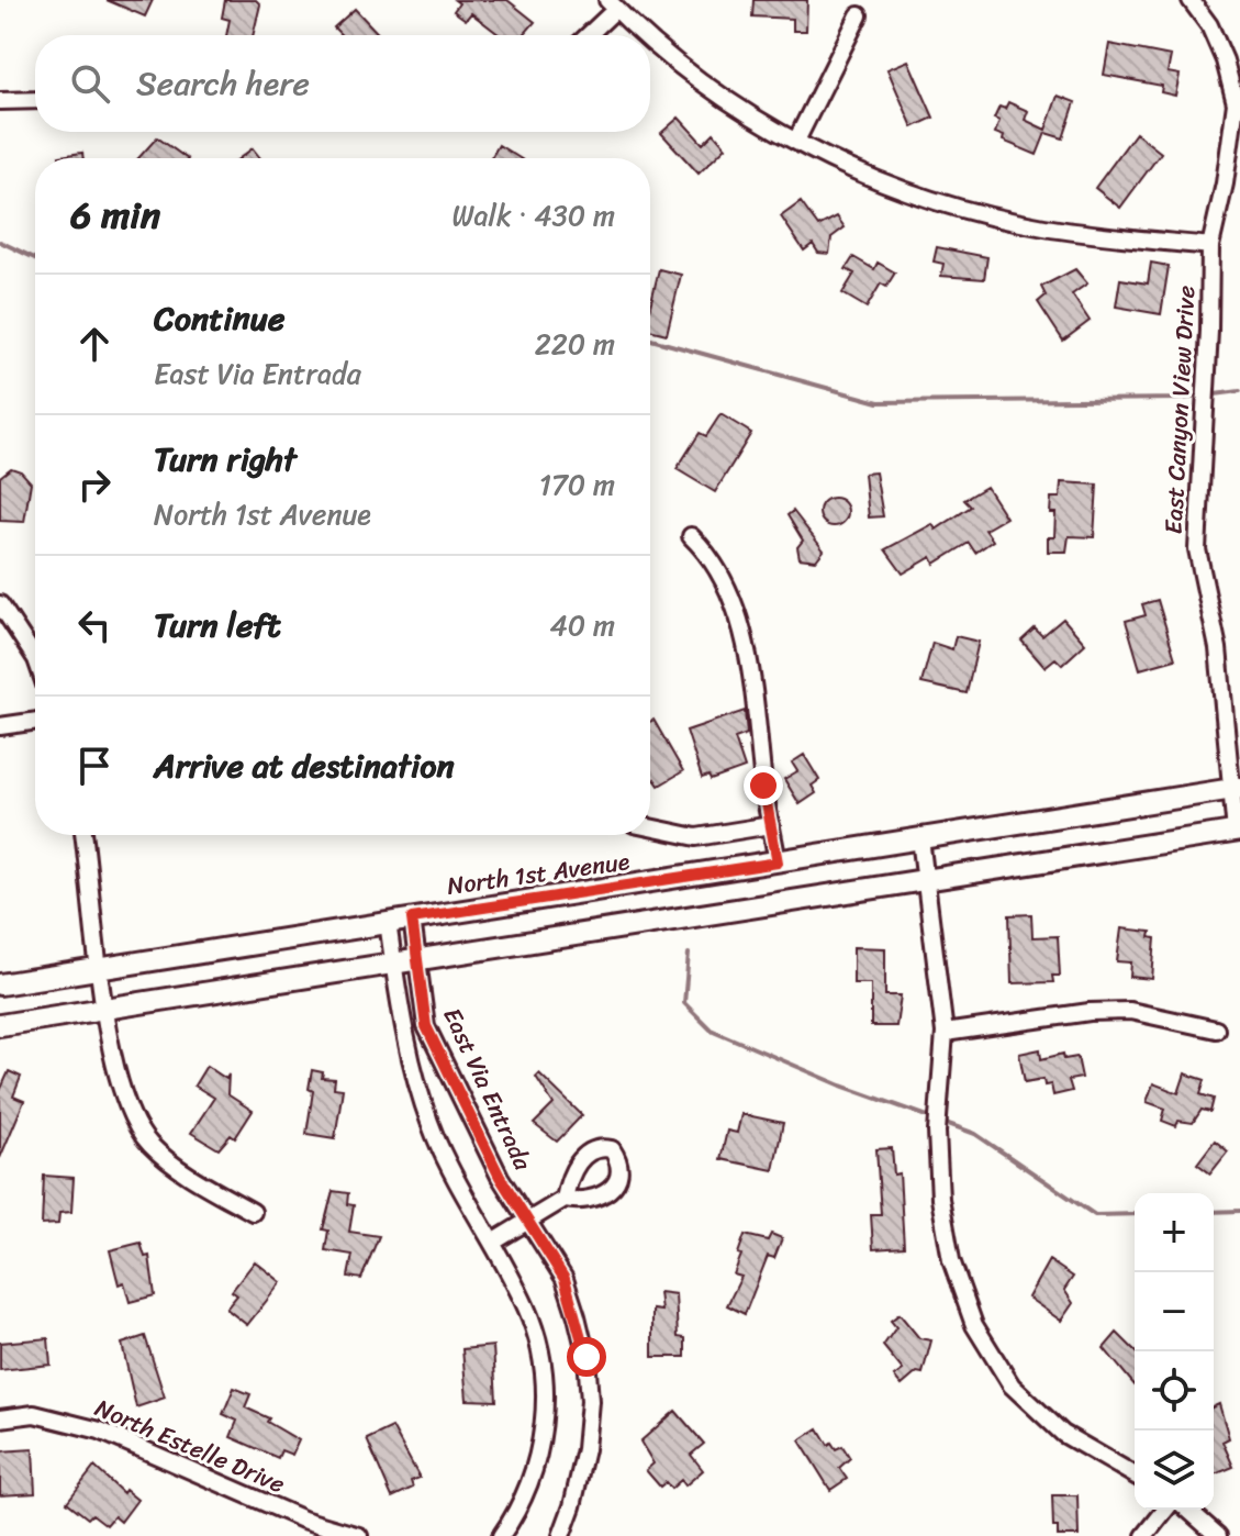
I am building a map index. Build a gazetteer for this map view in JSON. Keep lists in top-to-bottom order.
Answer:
{
  "streets": {
    "main road": ["North 1st Avenue"],
    "street": ["East Canyon View Drive", "East Via Entrada", "North Estelle Drive"]
  },
  "crossings": [
    ["East Canyon View Drive", "North 1st Avenue"],
    ["North 1st Avenue", "East Via Entrada"]
  ],
  "page": {
    "search": "Search here",
    "heading": ["6 min", "Walk · 430 m"],
    "list": [
      ["Continue", "East Via Entrada", "220 m"],
      ["Turn right", "North 1st Avenue", "170 m"],
      ["Turn left", "40 m"],
      "Arrive at destination"
    ],
    "map_buttons": ["+", "−"]
  }
}
